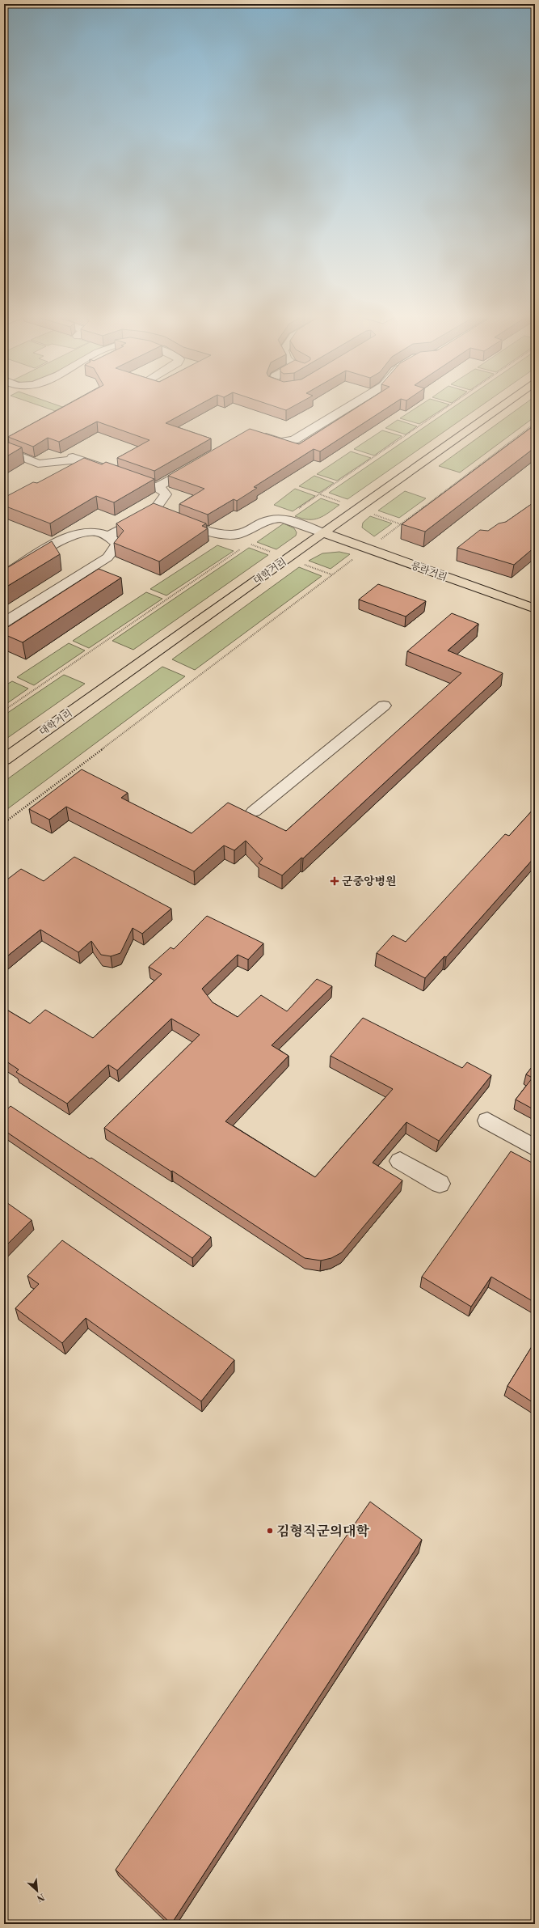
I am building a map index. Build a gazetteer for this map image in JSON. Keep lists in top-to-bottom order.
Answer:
{
  "streets": {
    "main road": ["대학거리", "릉라거리"]
  },
  "crossings": [
    ["대학거리", "릉라거리"]
  ],
  "places": {
    "health": ["군중앙병원"],
    "other": ["김형직군의대학"]
  },
  "north": "bottom right"
}
